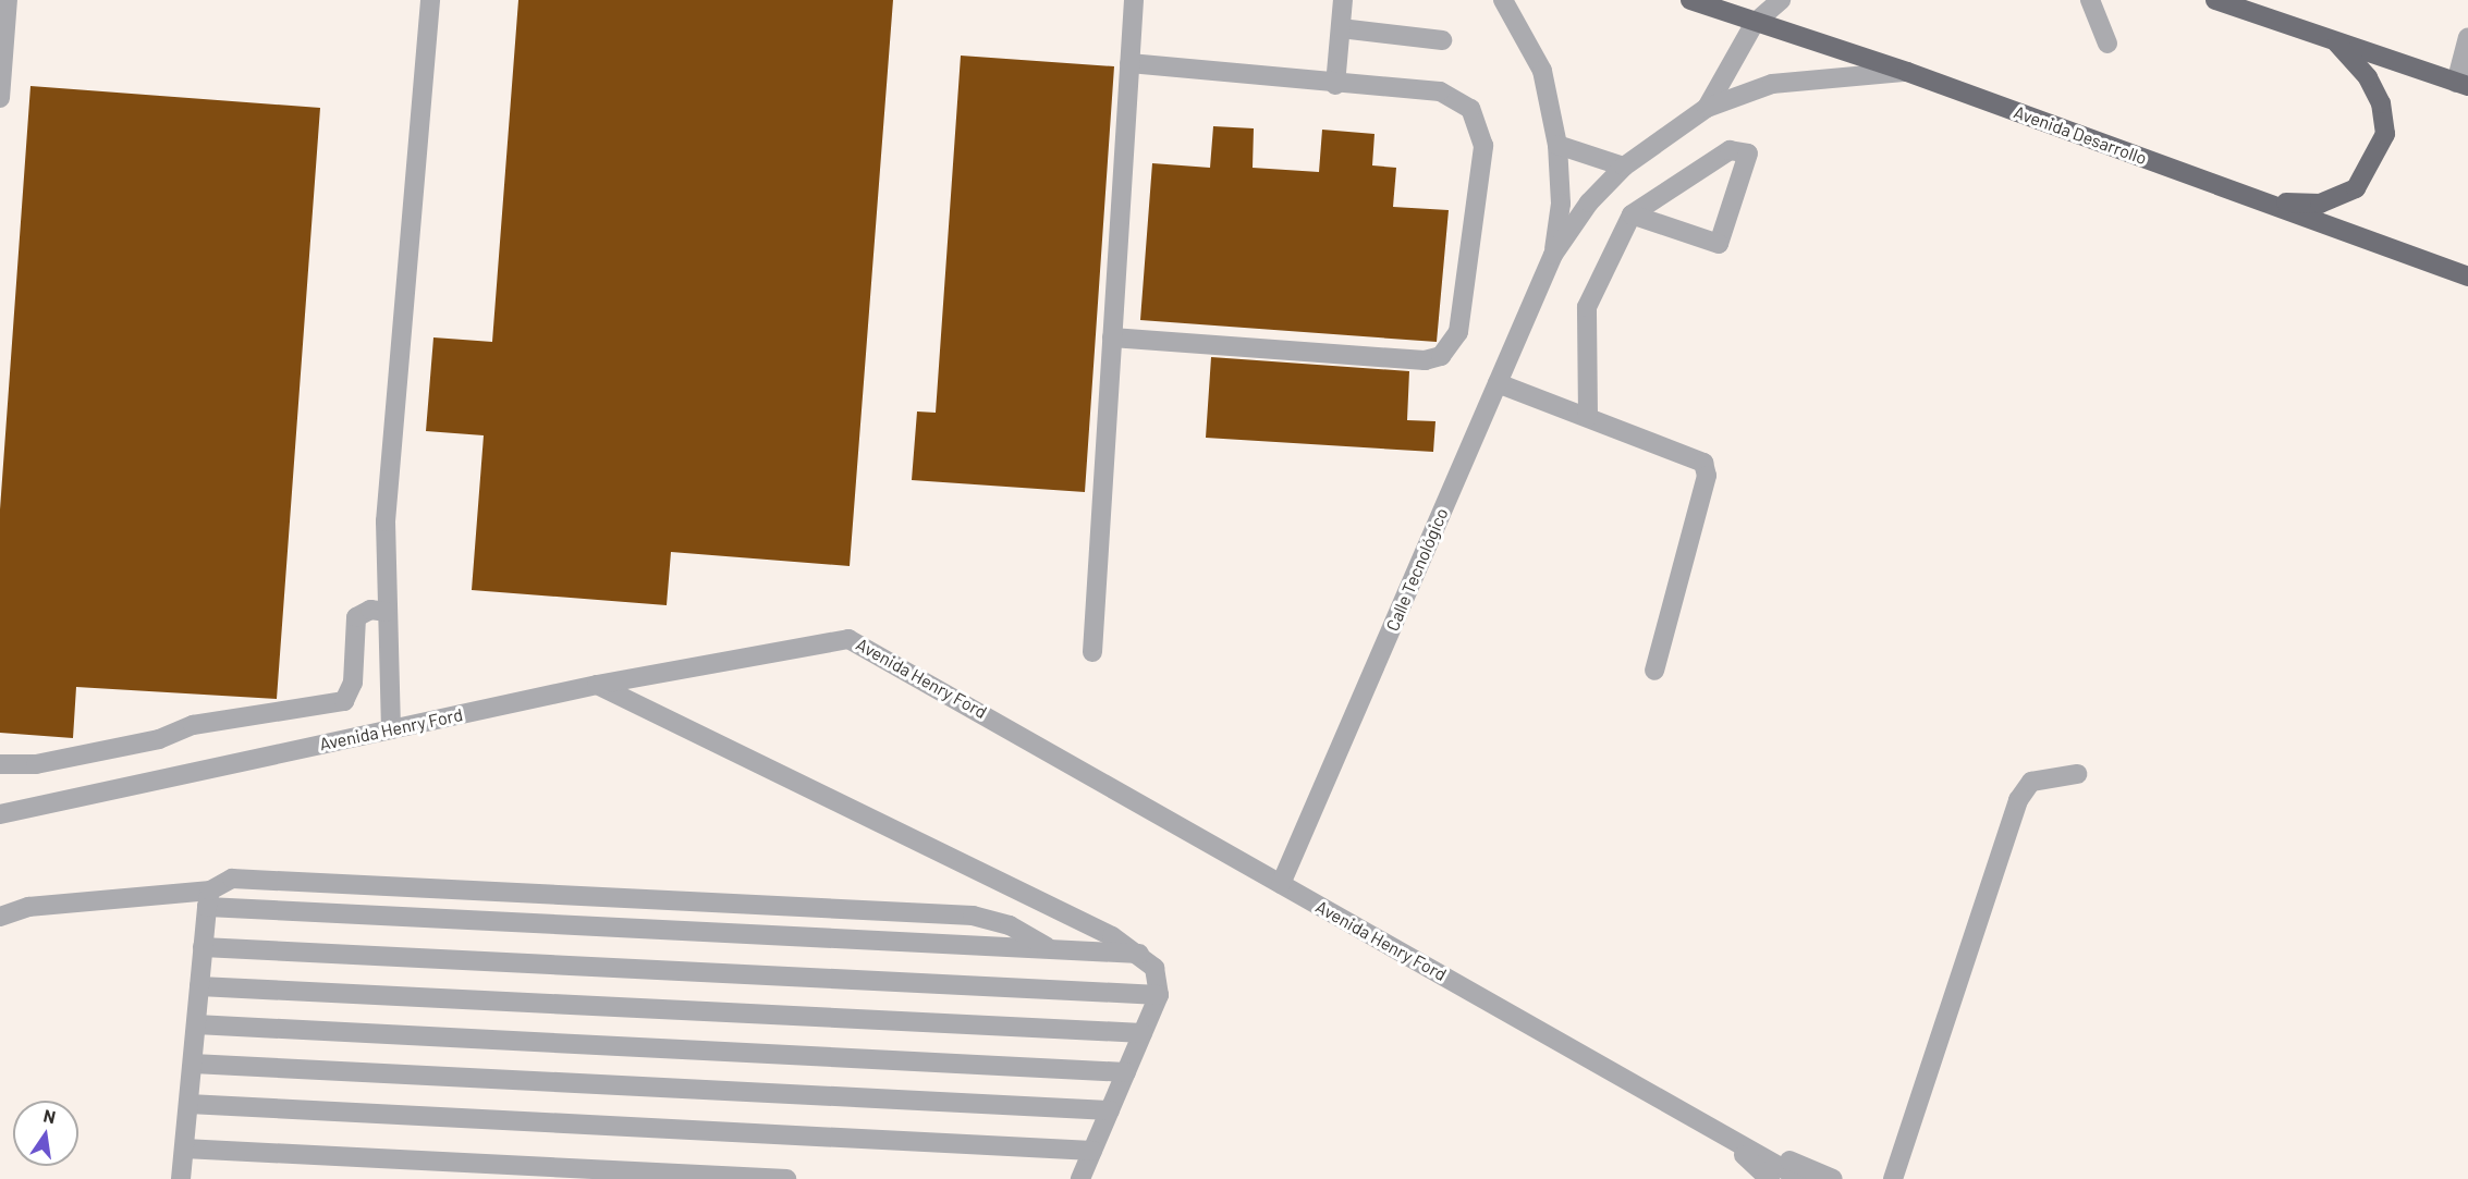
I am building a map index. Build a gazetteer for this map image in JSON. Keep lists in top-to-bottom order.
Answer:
{
  "streets": {
    "main road": ["Avenida Desarrollo"],
    "street": ["Calle Tecnológico", "Avenida Henry Ford"]
  },
  "crossings": [
    ["Avenida Desarrollo", "Calle Tecnológico"],
    ["Calle Tecnológico", "Avenida Henry Ford"]
  ],
  "north": "top"
}
